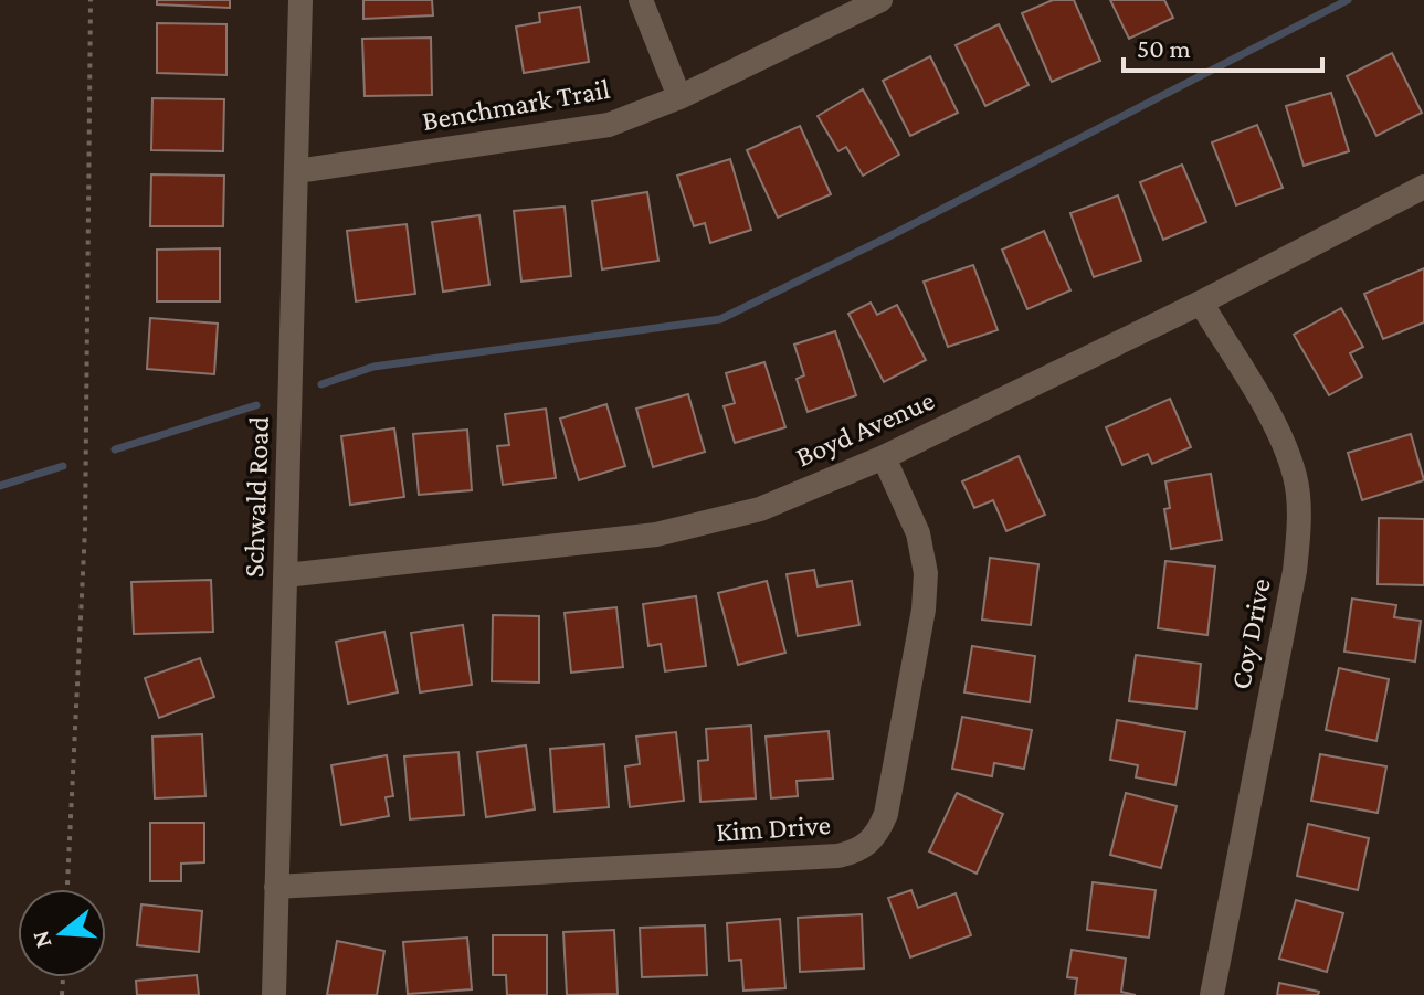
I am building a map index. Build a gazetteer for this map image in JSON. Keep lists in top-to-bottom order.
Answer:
{
  "streets": {
    "street": [
      "Benchmark Trail",
      "Boyd Avenue",
      "Schwald Road",
      "Coy Drive",
      "Kim Drive"
    ]
  },
  "crossings": [
    ["Benchmark Trail", "Schwald Road"],
    ["Boyd Avenue", "Schwald Road"],
    ["Boyd Avenue", "Coy Drive"],
    ["Boyd Avenue", "Kim Drive"],
    ["Schwald Road", "Kim Drive"]
  ],
  "scale_bar": "50 m",
  "north": "left"
}
